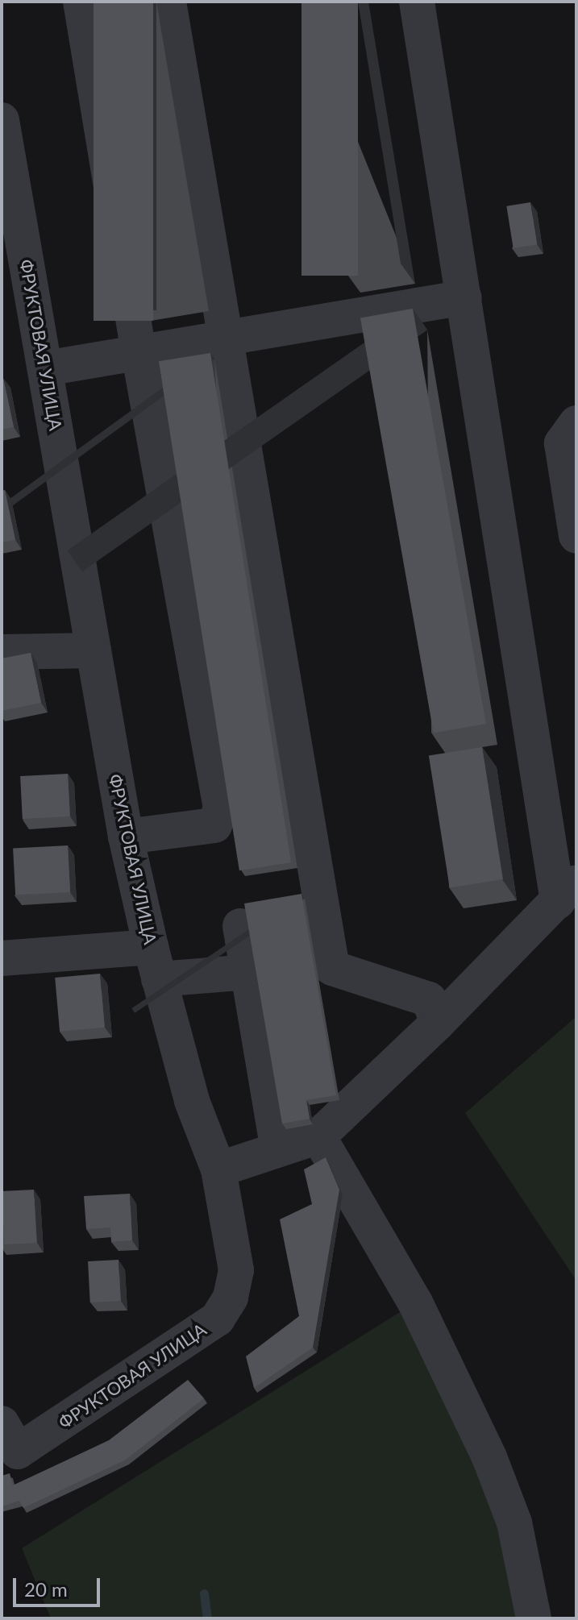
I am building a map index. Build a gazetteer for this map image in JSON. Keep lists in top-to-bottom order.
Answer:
{
  "streets": {
    "street": ["ФРУКТОВАЯ УЛИЦА"]
  },
  "scale_bar": "20 m"
}
